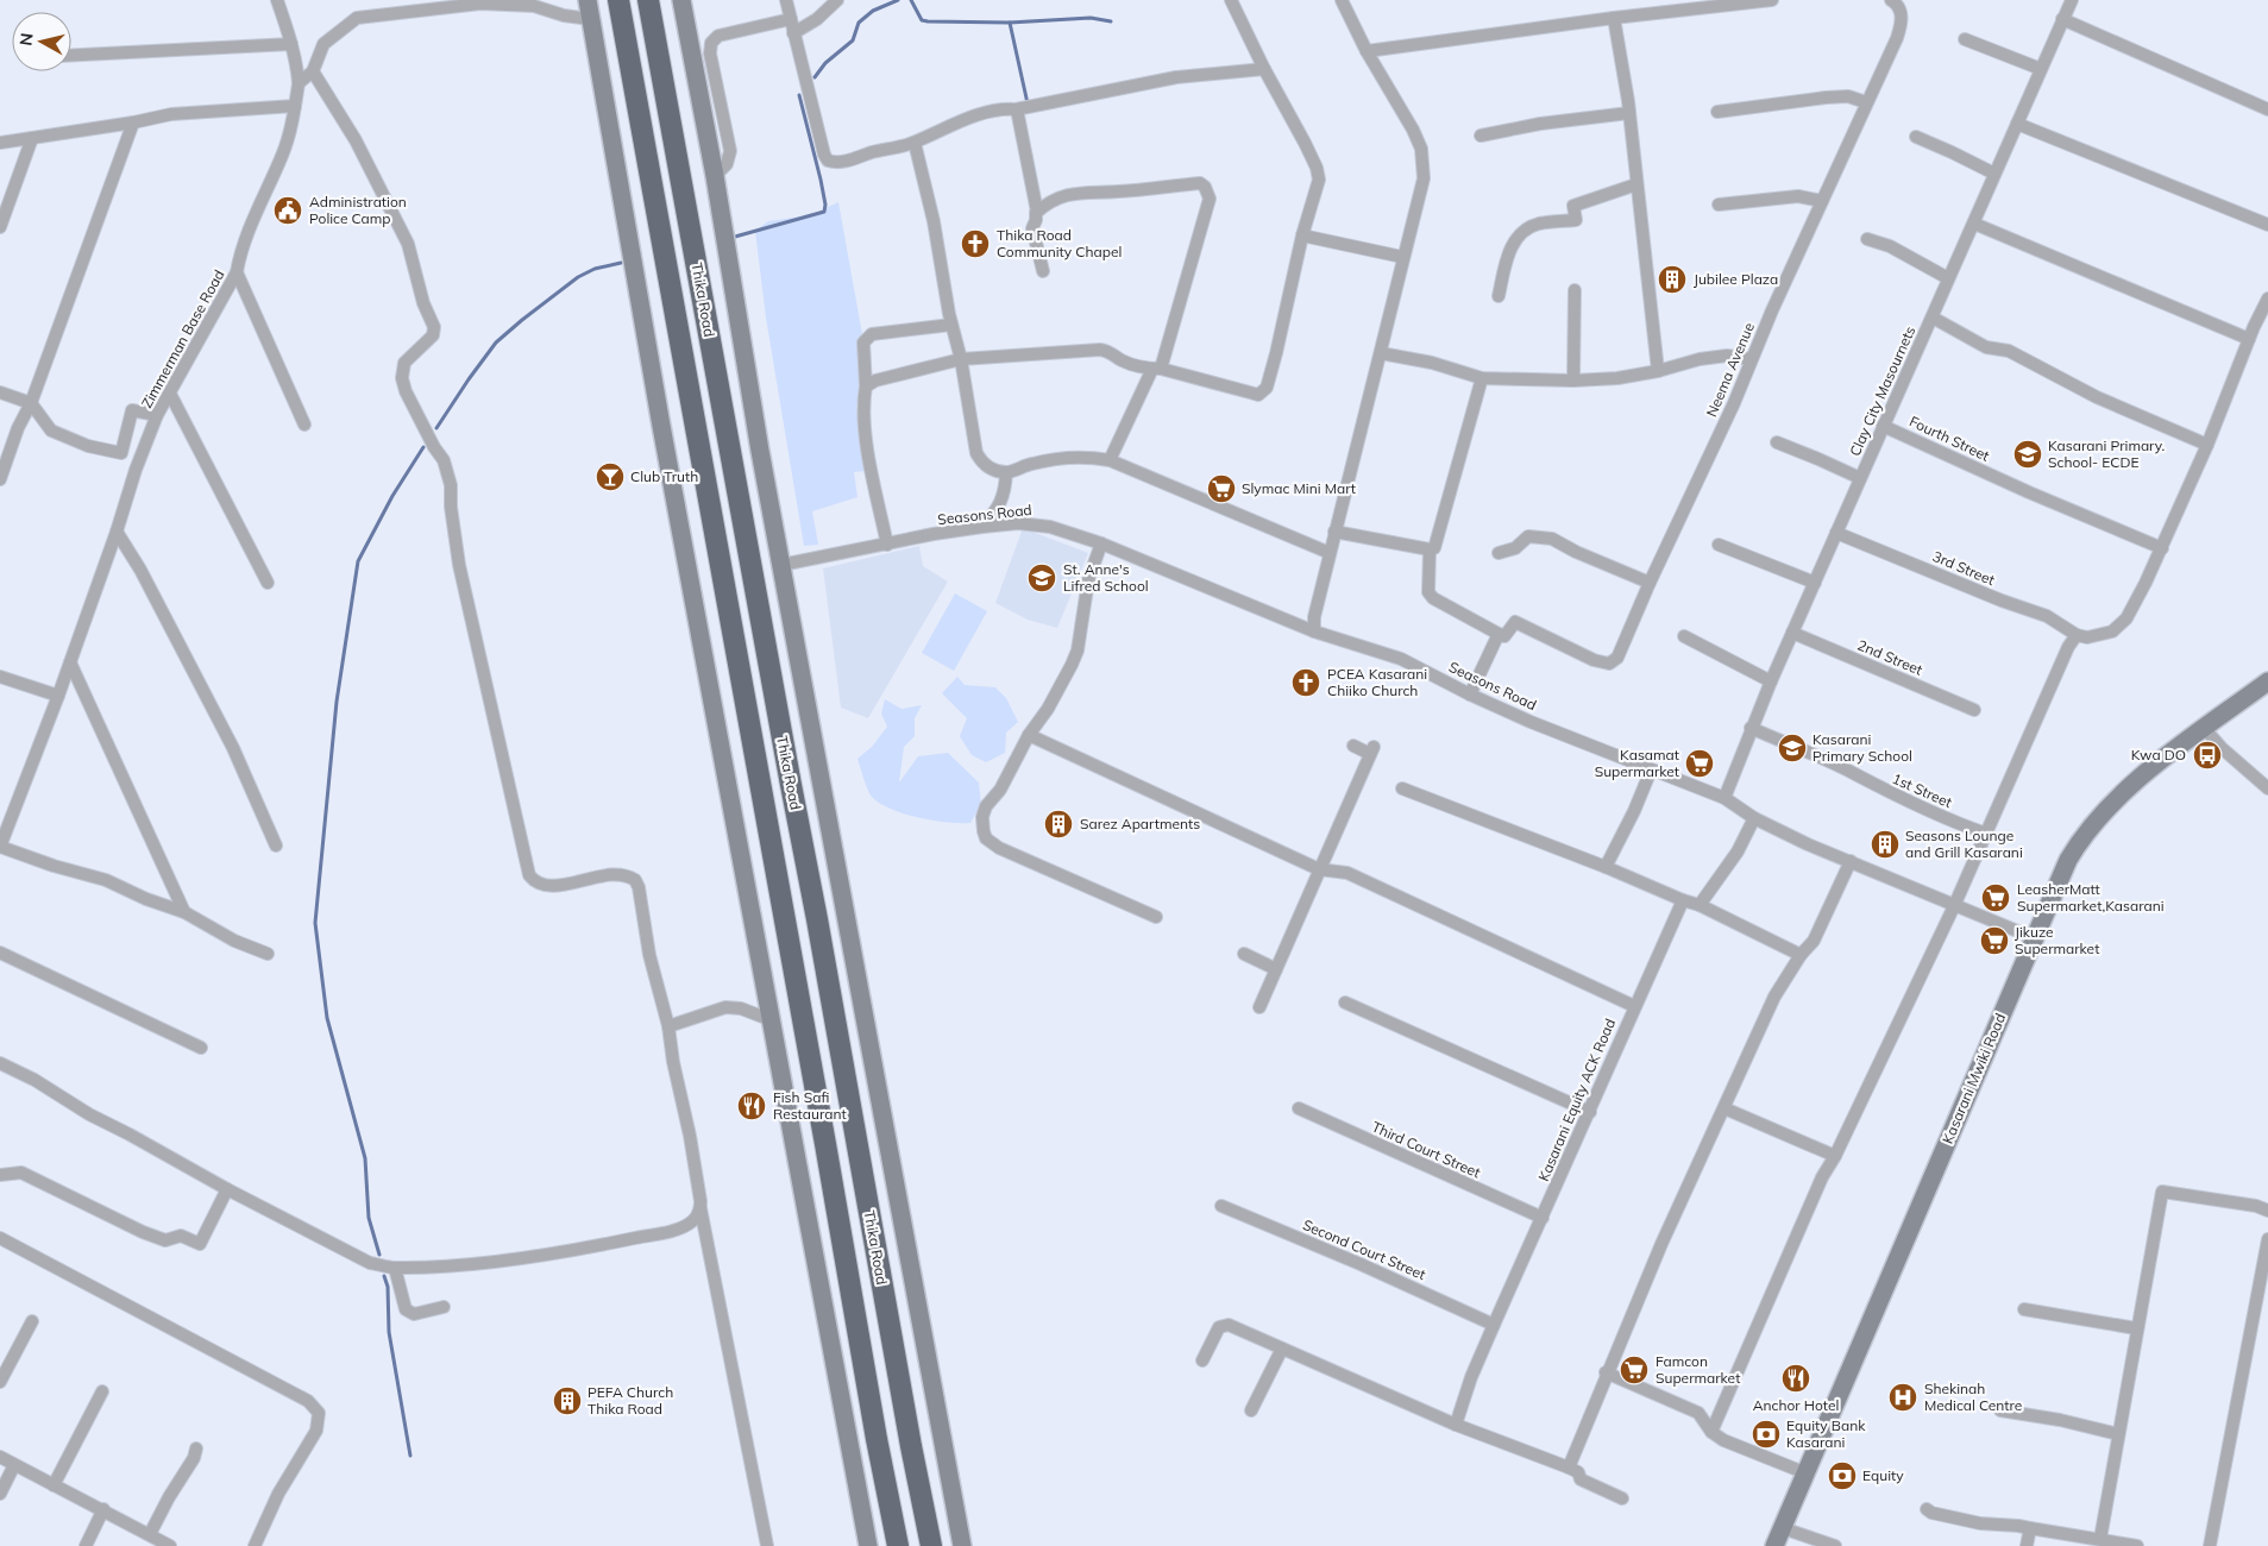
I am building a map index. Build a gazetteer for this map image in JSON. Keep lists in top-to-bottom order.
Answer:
{
  "streets": {
    "highway": ["Thika Road"],
    "main road": ["Kasarani Mwiki Road"],
    "street": [
      "Zimmerman Base Road",
      "Neema Avenue",
      "Clay City Masournets",
      "Fourth Street",
      "Seasons Road",
      "3rd Street",
      "2nd Street",
      "1st Street",
      "Kasarani Equity ACK Road",
      "Third Court Street",
      "Second Court Street"
    ]
  },
  "crossings": [
    ["Thika Road", "Seasons Road"],
    ["Clay City Masournets", "Fourth Street"],
    ["Clay City Masournets", "Seasons Road"],
    ["Clay City Masournets", "3rd Street"],
    ["Clay City Masournets", "2nd Street"],
    ["Clay City Masournets", "1st Street"],
    ["Seasons Road", "Kasarani Mwiki Road"],
    ["Kasarani Equity ACK Road", "Third Court Street"],
    ["Kasarani Equity ACK Road", "Second Court Street"]
  ],
  "places": {
    "public building": ["Administration Police Camp"],
    "church": ["Thika Road Community Chapel", "PCEA Kasarani Chiiko Church"],
    "building": [
      "Jubilee Plaza",
      "Sarez Apartments",
      "Seasons Lounge and Grill Kasarani",
      "PEFA Church Thika Road"
    ],
    "school or university": ["Kasarani Primary. School- ECDE", "St. Anne's Lifred School", "Kasarani Primary School"],
    "bar": ["Club Truth"],
    "supermarket": [
      "Slymac Mini Mart",
      "Kasamat Supermarket",
      "LeasherMatt Supermarket,Kasarani",
      "Jikuze Supermarket",
      "Famcon Supermarket"
    ],
    "bus stop": ["Kwa DO"],
    "restaurant": ["Fish Safi Restaurant", "Anchor Hotel"],
    "hospital": ["Shekinah Medical Centre"],
    "bank": ["Equity Bank Kasarani", "Equity"]
  },
  "north": "left"
}
